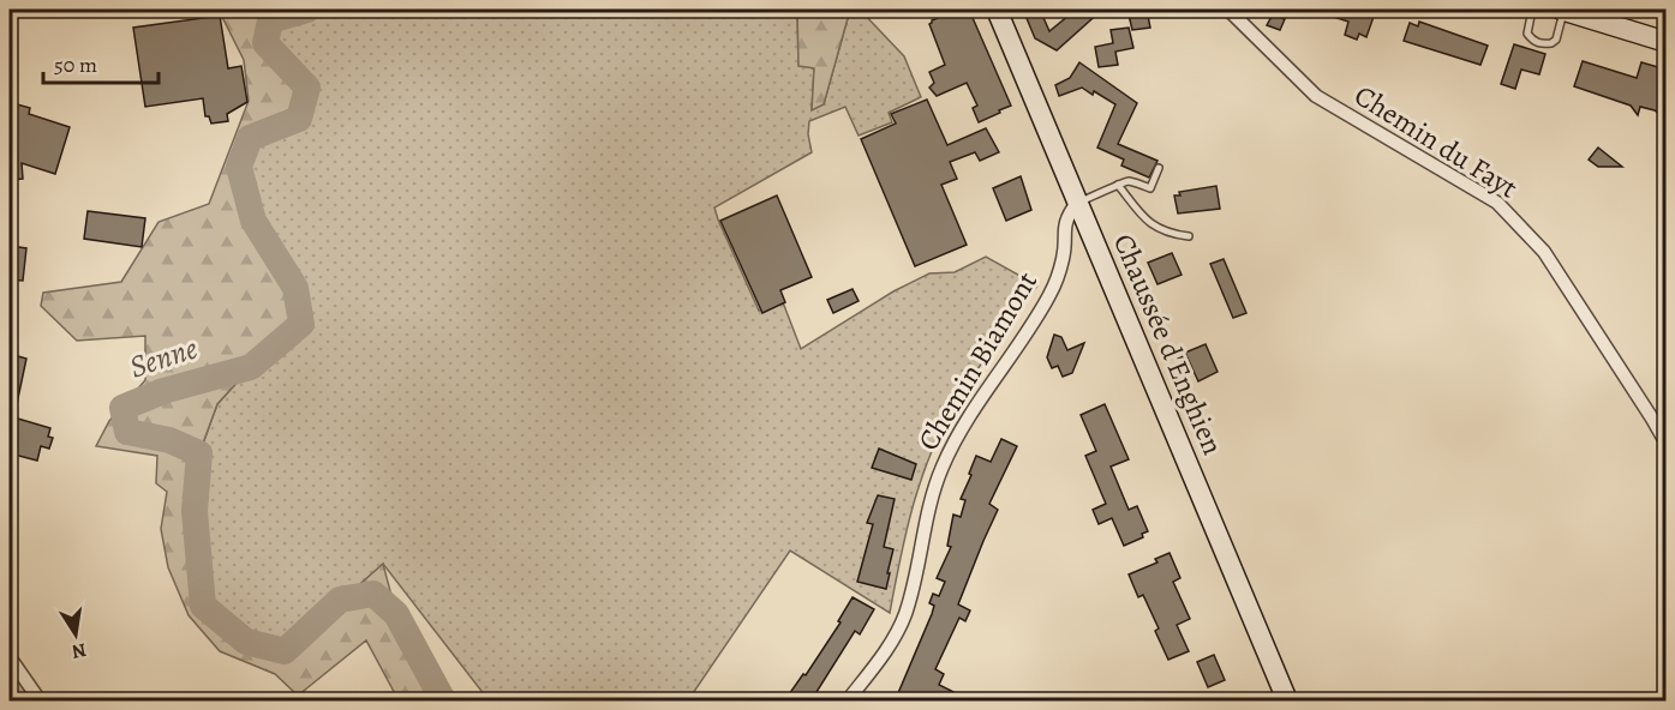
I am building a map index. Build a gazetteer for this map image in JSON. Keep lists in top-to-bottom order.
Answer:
{
  "streets": {
    "main road": ["Chaussée d'Enghien"],
    "street": ["Chemin du Fayt", "Chemin Biamont"]
  },
  "crossings": [
    ["Chaussée d'Enghien", "Chemin Biamont"]
  ],
  "water": ["Senne"],
  "scale_bar": "50 m",
  "north": "bottom"
}
